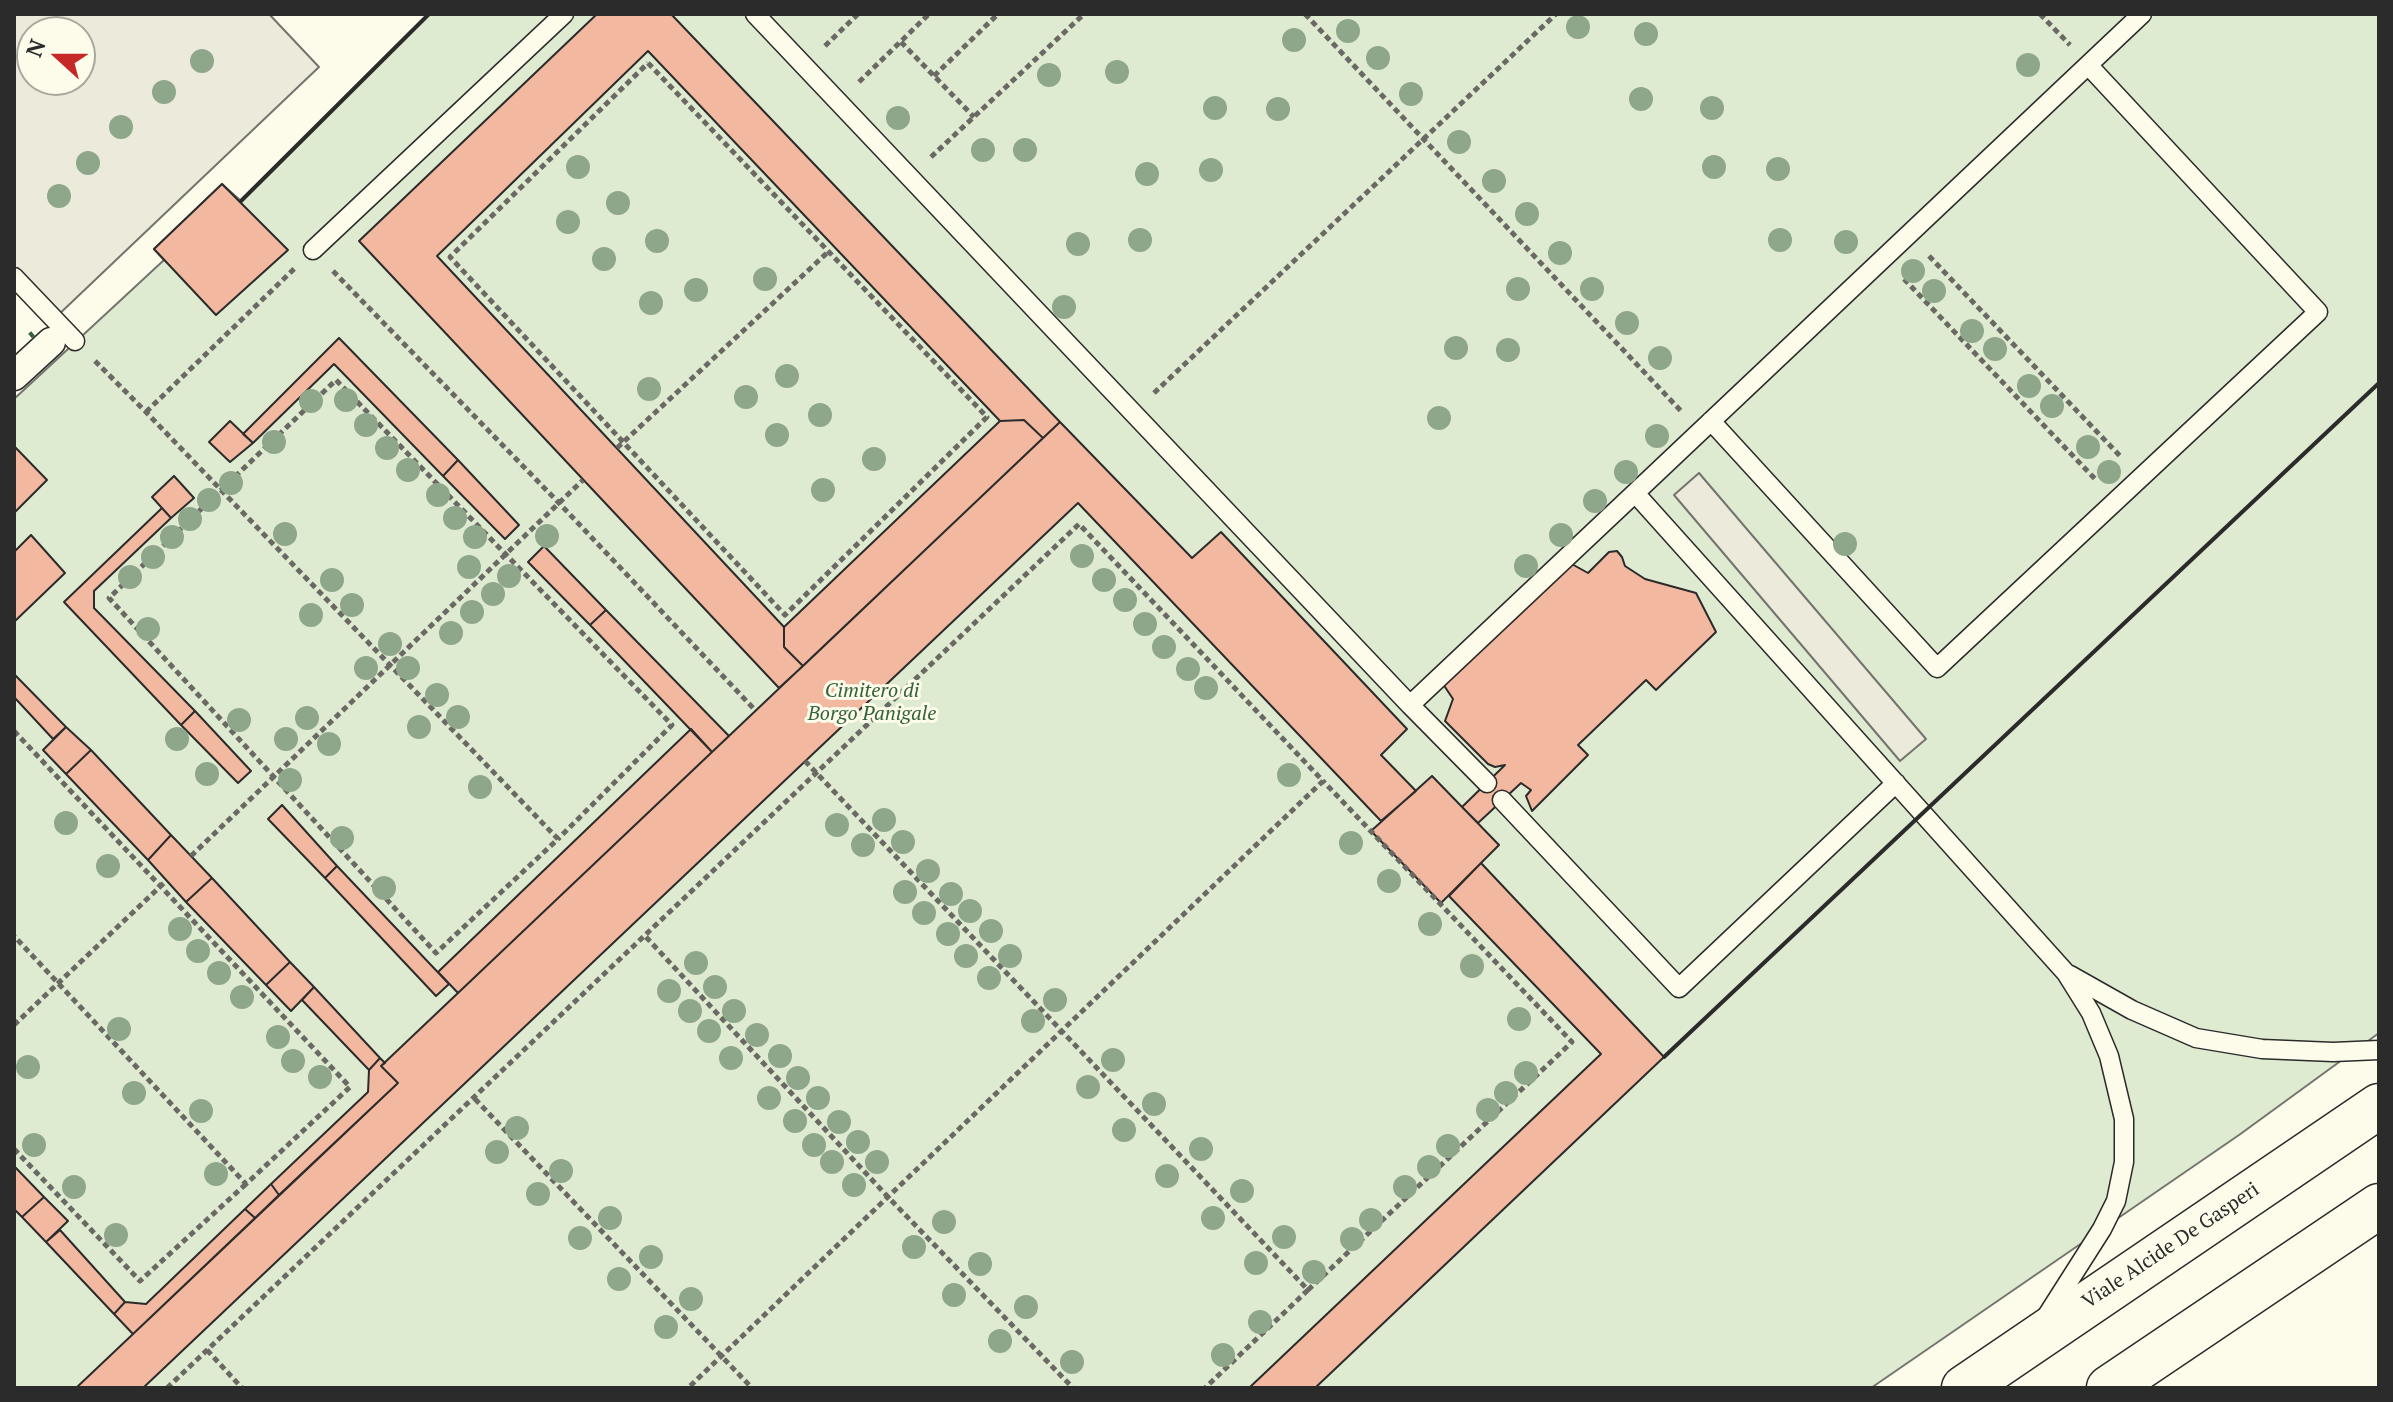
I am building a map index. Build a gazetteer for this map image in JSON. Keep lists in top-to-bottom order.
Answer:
{
  "streets": {
    "main road": ["Viale Alcide De Gasperi"]
  },
  "parks": ["Cimitero di Borgo Panigale"],
  "north": "left"
}
